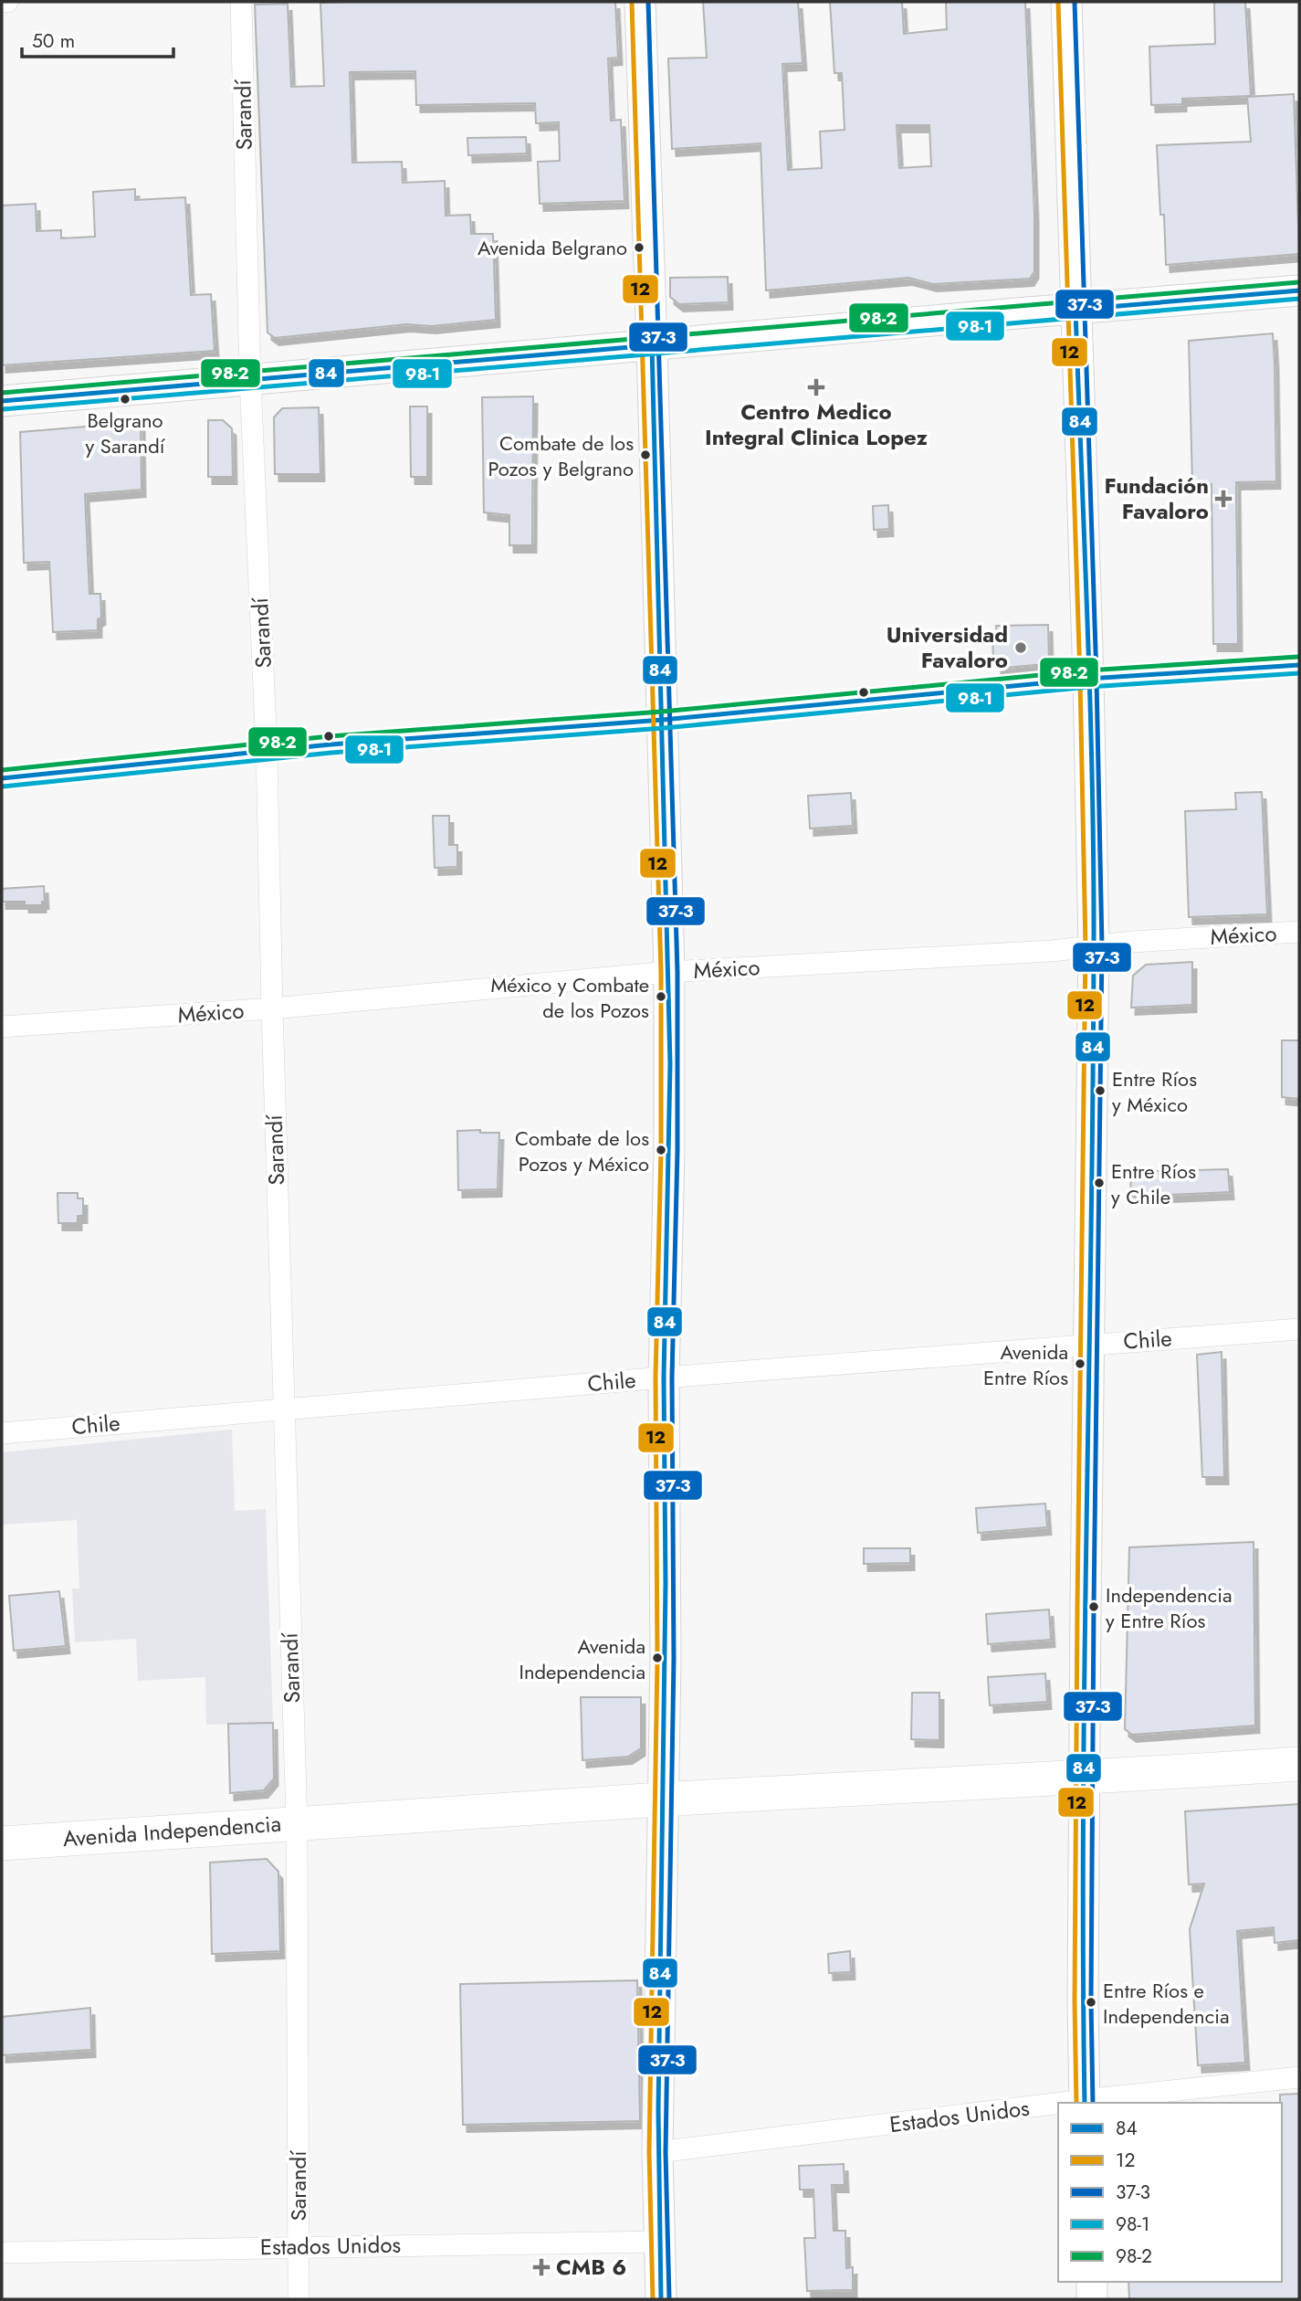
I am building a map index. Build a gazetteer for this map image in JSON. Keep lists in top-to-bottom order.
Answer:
{
  "streets": {
    "main road": ["Avenida Independencia"],
    "street": [
      "Sarandí",
      "México",
      "Chile",
      "Estados Unidos"
    ]
  },
  "crossings": [
    ["Sarandí", "México"],
    ["Sarandí", "Chile"],
    ["Sarandí", "Avenida Independencia"],
    ["Sarandí", "Estados Unidos"]
  ],
  "places": {
    "other": [
      "Avenida Belgrano",
      "Belgrano y Sarandí",
      "Combate de los Pozos y Belgrano",
      "Universidad Favaloro",
      "México y Combate de los Pozos",
      "Entre Ríos y México",
      "Combate de los Pozos y México",
      "Entre Ríos y Chile",
      "Avenida Entre Ríos",
      "Independencia y Entre Ríos",
      "Avenida Independencia",
      "Entre Ríos e Independencia"
    ],
    "health": ["Centro Medico Integral Clinica Lopez", "Fundación Favaloro", "CMB 6"]
  },
  "lines": [
    "transit line 12",
    "transit line 37-3",
    "transit line 98-2",
    "transit line 84",
    "transit line 98-1"
  ],
  "legend": [
    "84",
    "12",
    "37-3",
    "98-1",
    "98-2"
  ],
  "scale_bar": "50 m"
}
